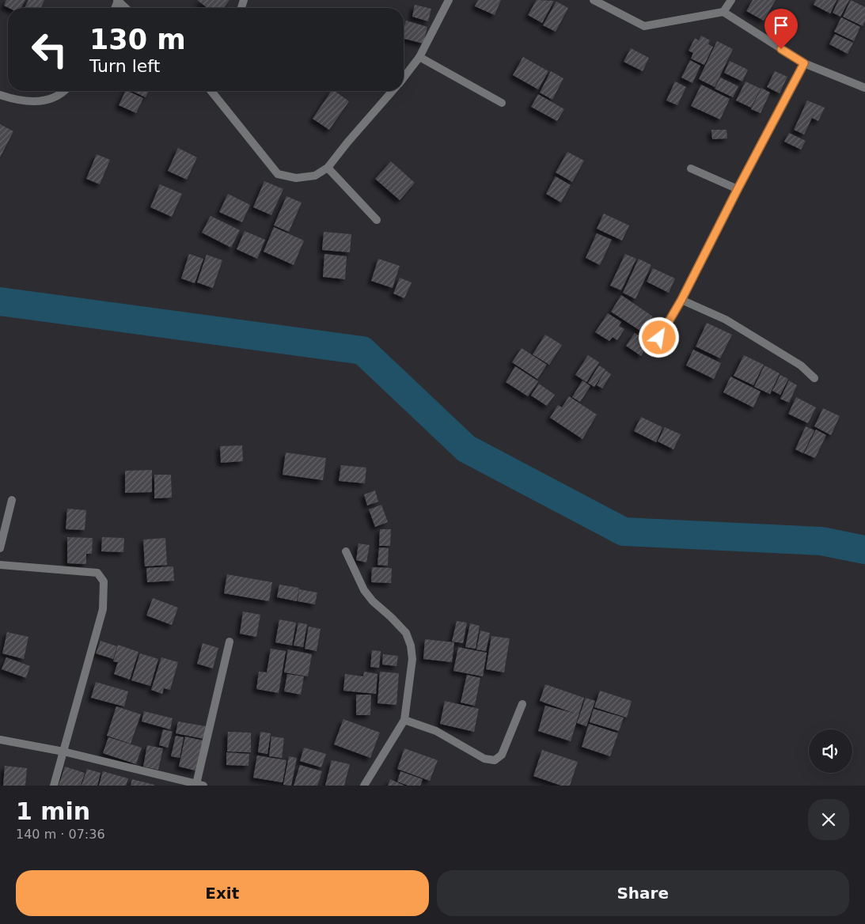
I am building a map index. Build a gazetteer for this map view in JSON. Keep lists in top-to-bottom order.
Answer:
{
  "page": {
    "turn": ["130 m", "Turn left"],
    "heading": ["1 min", "140 m · 07:36"],
    "buttons": ["Exit", "Share"]
  }
}
